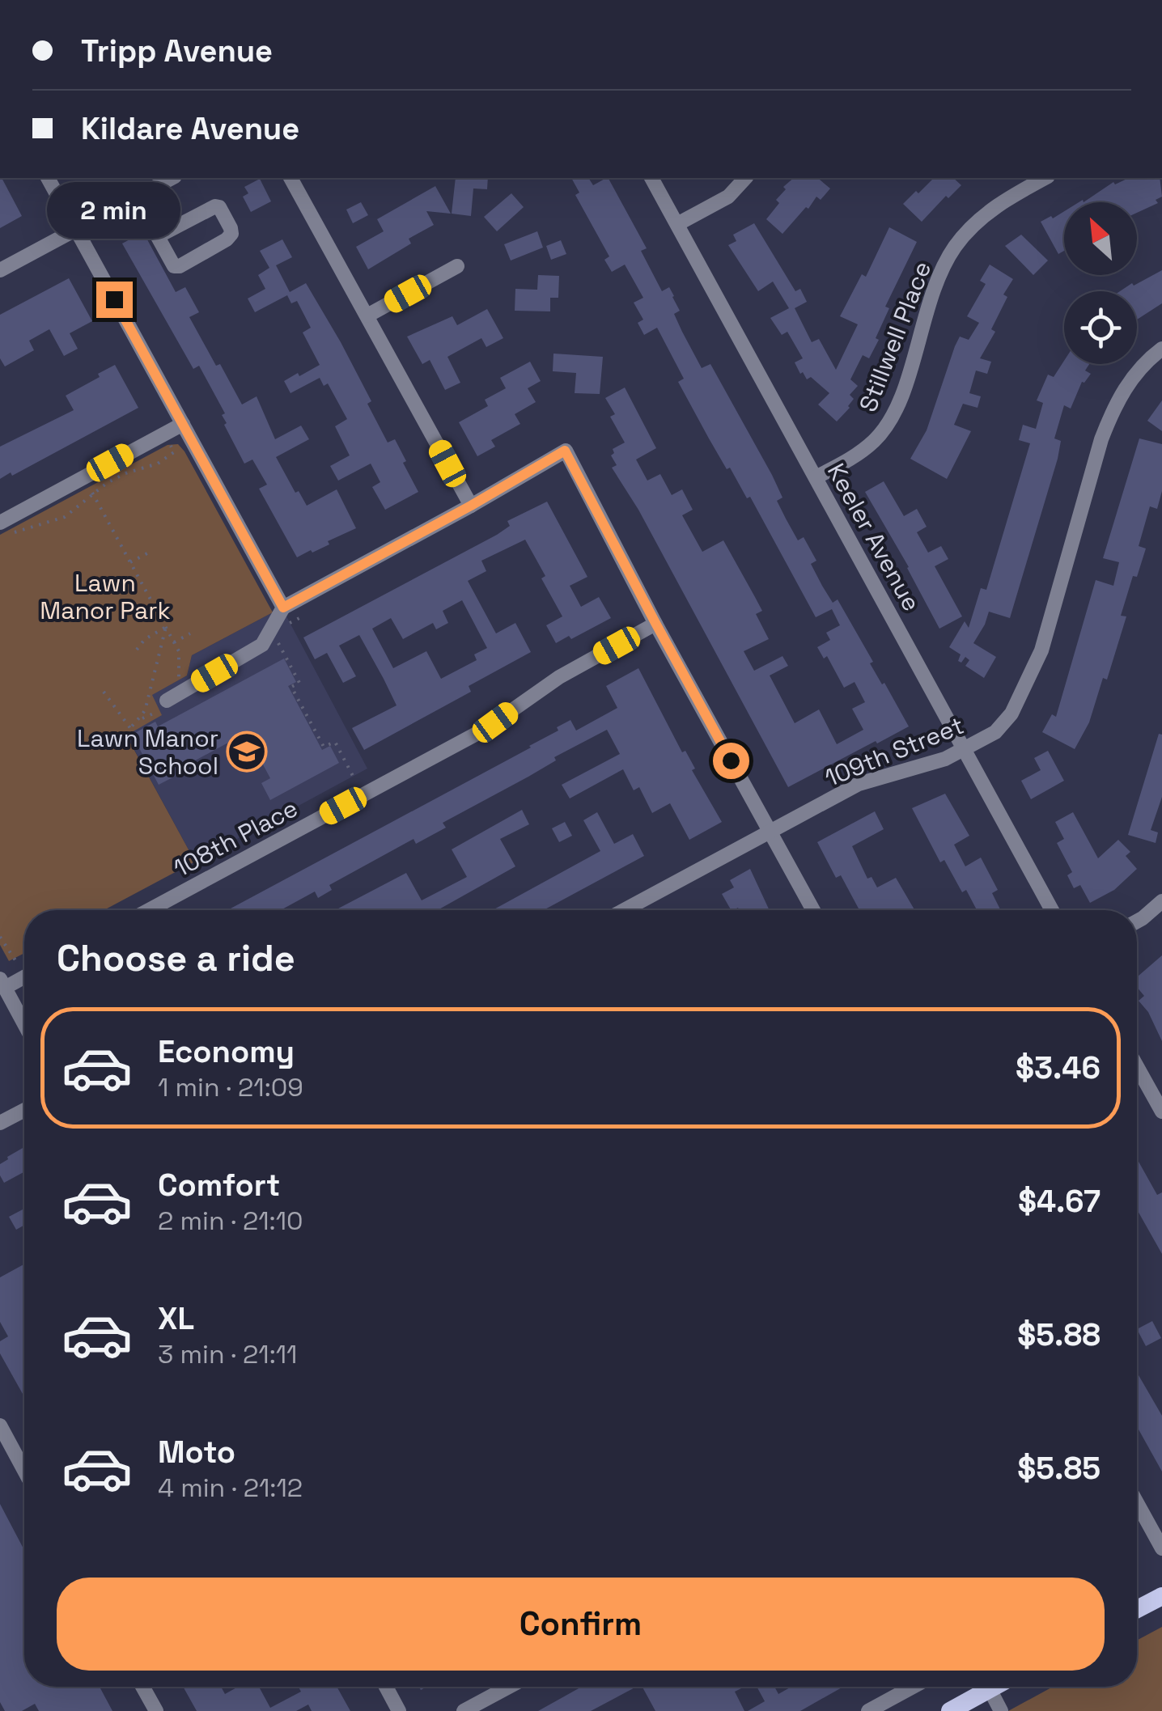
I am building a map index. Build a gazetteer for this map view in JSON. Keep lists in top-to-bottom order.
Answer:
{
  "streets": {
    "street": [
      "Stillwell Place",
      "Keeler Avenue",
      "109th Street",
      "108th Place"
    ]
  },
  "crossings": [
    ["Stillwell Place", "Keeler Avenue"],
    ["Keeler Avenue", "109th Street"]
  ],
  "parks": ["Lawn Manor Park"],
  "places": {
    "school or university": ["Lawn Manor School"]
  },
  "north": "top left",
  "page": {
    "banner": ["Tripp Avenue", "Kildare Avenue"],
    "bubble": "2 min",
    "heading": "Choose a ride",
    "list": [
      {
        "name": "Economy",
        "note": "1 min · 21:09",
        "value": "$3.46"
      },
      {
        "name": "Comfort",
        "note": "2 min · 21:10",
        "value": "$4.67"
      },
      {
        "name": "XL",
        "note": "3 min · 21:11",
        "value": "$5.88"
      },
      {
        "name": "Moto",
        "note": "4 min · 21:12",
        "value": "$5.85"
      }
    ],
    "buttons": "Confirm"
  }
}
